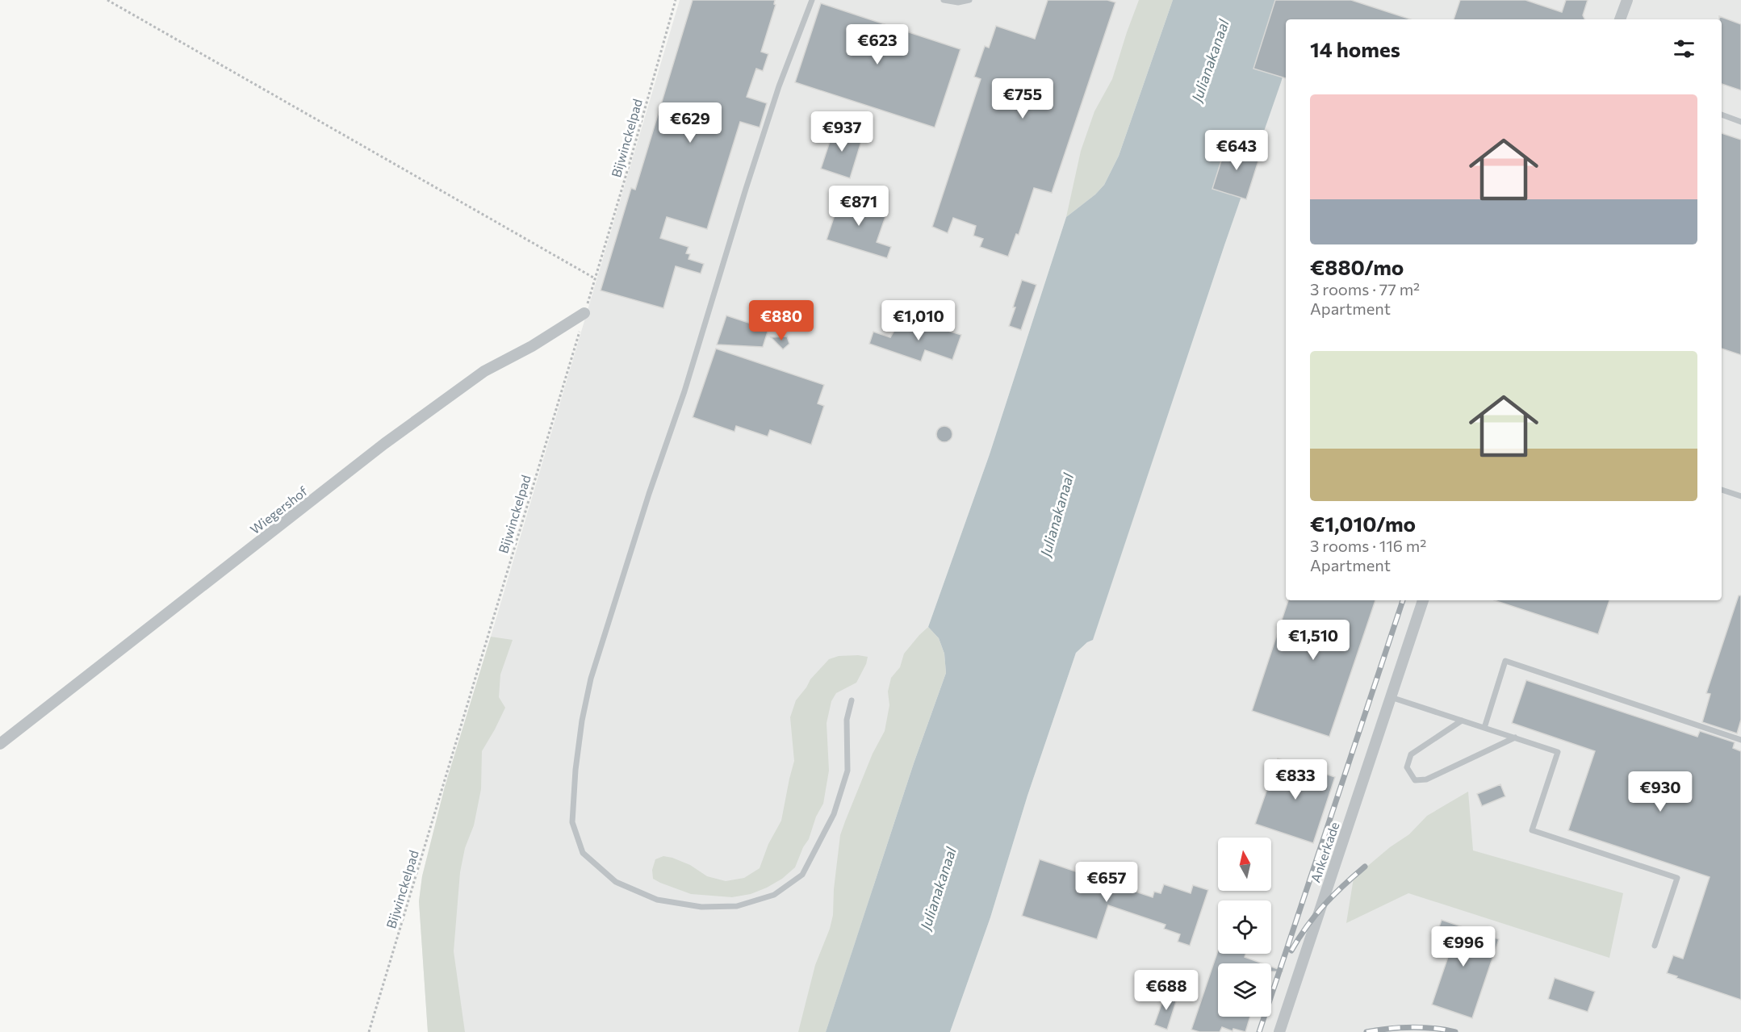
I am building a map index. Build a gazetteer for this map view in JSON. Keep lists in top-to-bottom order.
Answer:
{
  "streets": {
    "street": ["Wiegershof", "Ankerkade"],
    "path": ["Bijwinckelpad"]
  },
  "crossings": [
    ["Bijwinckelpad", "Wiegershof"]
  ],
  "water": ["Julianakanaal"],
  "north": "top",
  "page": {
    "heading": "14 homes",
    "price": [
      "€623",
      "€755",
      "€629",
      "€937",
      "€643",
      "€871",
      "€880",
      "€1,010",
      "€1,510",
      "€833",
      "€930",
      "€657",
      "€996",
      "€688"
    ],
    "list": [
      {
        "name": "€880/mo",
        "note": "3 rooms · 77 m² · Apartment"
      },
      {
        "name": "€1,010/mo",
        "note": "3 rooms · 116 m² · Apartment"
      }
    ]
  }
}
